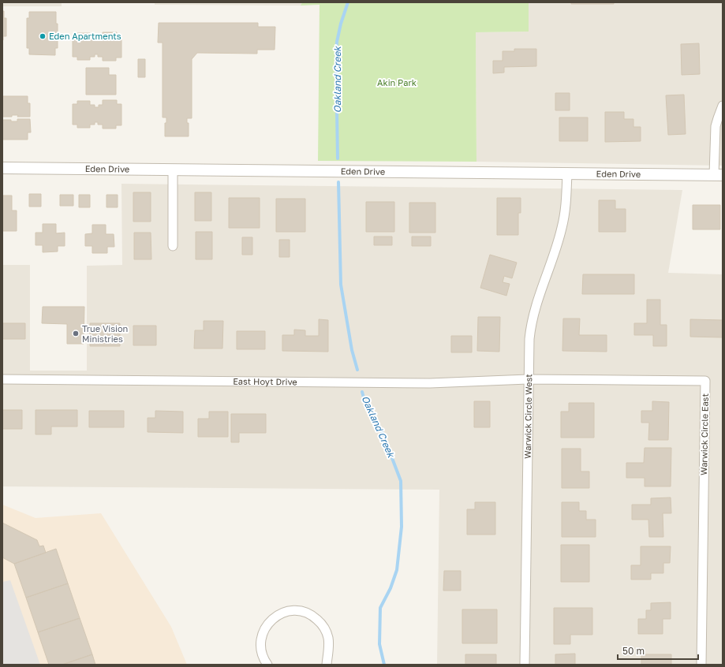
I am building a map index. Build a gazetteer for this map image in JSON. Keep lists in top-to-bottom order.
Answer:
{
  "streets": {
    "street": [
      "Eden Drive",
      "East Hoyt Drive",
      "Warwick Circle West",
      "Warwick Circle East"
    ]
  },
  "crossings": [
    ["Eden Drive", "Warwick Circle West"],
    ["East Hoyt Drive", "Warwick Circle West"],
    ["East Hoyt Drive", "Warwick Circle East"],
    ["Warwick Circle West", "Warwick Circle East"]
  ],
  "water": ["Oakland Creek"],
  "parks": ["Akin Park"],
  "places": ["Eden Apartments", "True Vision Ministries"],
  "scale_bar": "50 m"
}
